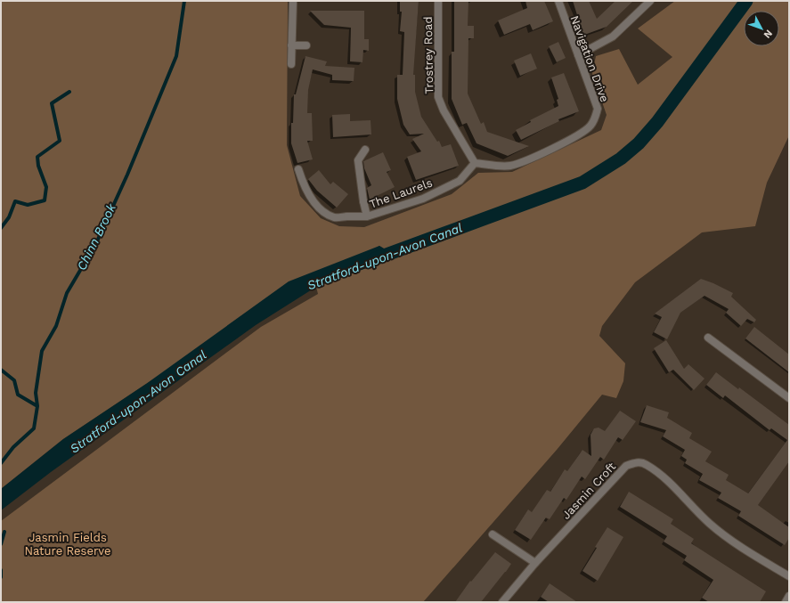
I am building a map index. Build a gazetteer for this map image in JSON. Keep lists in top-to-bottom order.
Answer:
{
  "streets": {
    "street": [
      "Trostrey Road",
      "Navigation Drive",
      "The Laurels",
      "Jasmin Croft"
    ]
  },
  "crossings": [
    ["Trostrey Road", "Navigation Drive"],
    ["Trostrey Road", "The Laurels"],
    ["Navigation Drive", "The Laurels"]
  ],
  "water": ["Chinn Brook", "Stratford-upon-Avon Canal"],
  "parks": ["Jasmin Fields Nature Reserve"],
  "north": "bottom right"
}
